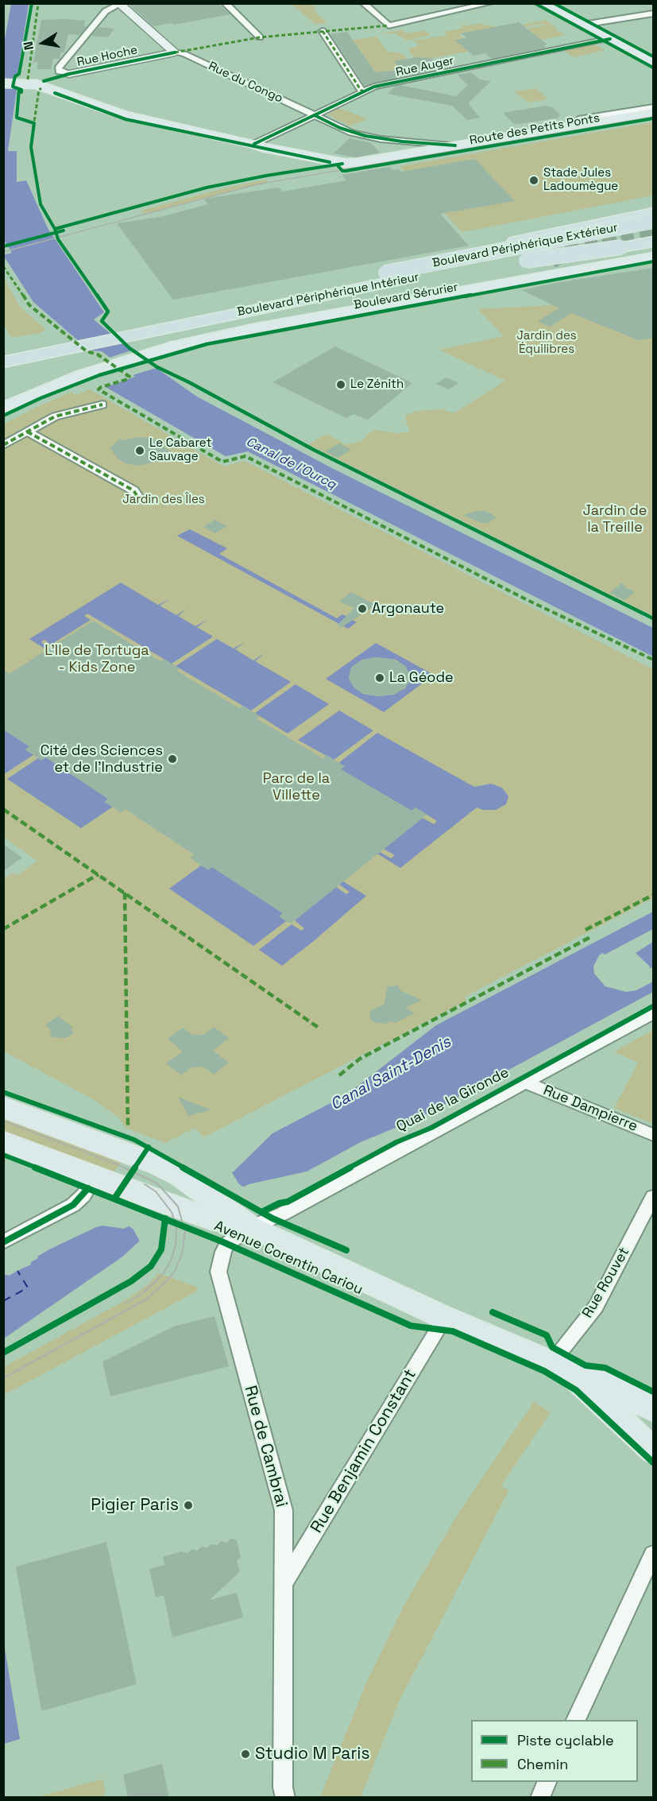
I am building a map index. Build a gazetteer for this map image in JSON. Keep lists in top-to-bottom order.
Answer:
{
  "streets": {
    "highway": ["Boulevard Périphérique Extérieur", "Boulevard Périphérique Intérieur"],
    "main road": ["Route des Petits Ponts", "Boulevard Sérurier", "Avenue Corentin Cariou"],
    "street": [
      "Rue Hoche",
      "Rue Auger",
      "Rue du Congo",
      "Quai de la Gironde",
      "Rue Dampierre",
      "Rue Rouvet",
      "Rue de Cambrai",
      "Rue Benjamin Constant"
    ]
  },
  "crossings": [
    ["Rue Hoche", "Rue du Congo"],
    ["Rue Auger", "Rue du Congo"],
    ["Rue Auger", "Route des Petits Ponts"],
    ["Rue du Congo", "Route des Petits Ponts"],
    ["Boulevard Périphérique Extérieur", "Boulevard Périphérique Intérieur"],
    ["Quai de la Gironde", "Rue Dampierre"],
    ["Quai de la Gironde", "Avenue Corentin Cariou"],
    ["Quai de la Gironde", "Rue de Cambrai"],
    ["Avenue Corentin Cariou", "Rue Rouvet"],
    ["Avenue Corentin Cariou", "Rue de Cambrai"],
    ["Avenue Corentin Cariou", "Rue Benjamin Constant"],
    ["Rue de Cambrai", "Rue Benjamin Constant"]
  ],
  "water": ["Canal de l'Ourcq", "Canal Saint-Denis"],
  "parks": [
    "Jardin des Équilibres",
    "Jardin des Îles",
    "Jardin de la Treille",
    "L'Ile de Tortuga - Kids Zone",
    "Parc de la Villette"
  ],
  "places": [
    "Stade Jules Ladoumègue",
    "Le Zénith",
    "Le Cabaret Sauvage",
    "Argonaute",
    "La Géode",
    "Cité des Sciences et de l'Industrie",
    "Pigier Paris",
    "Studio M Paris"
  ],
  "legend": ["Piste cyclable", "Chemin"],
  "north": "left"
}
